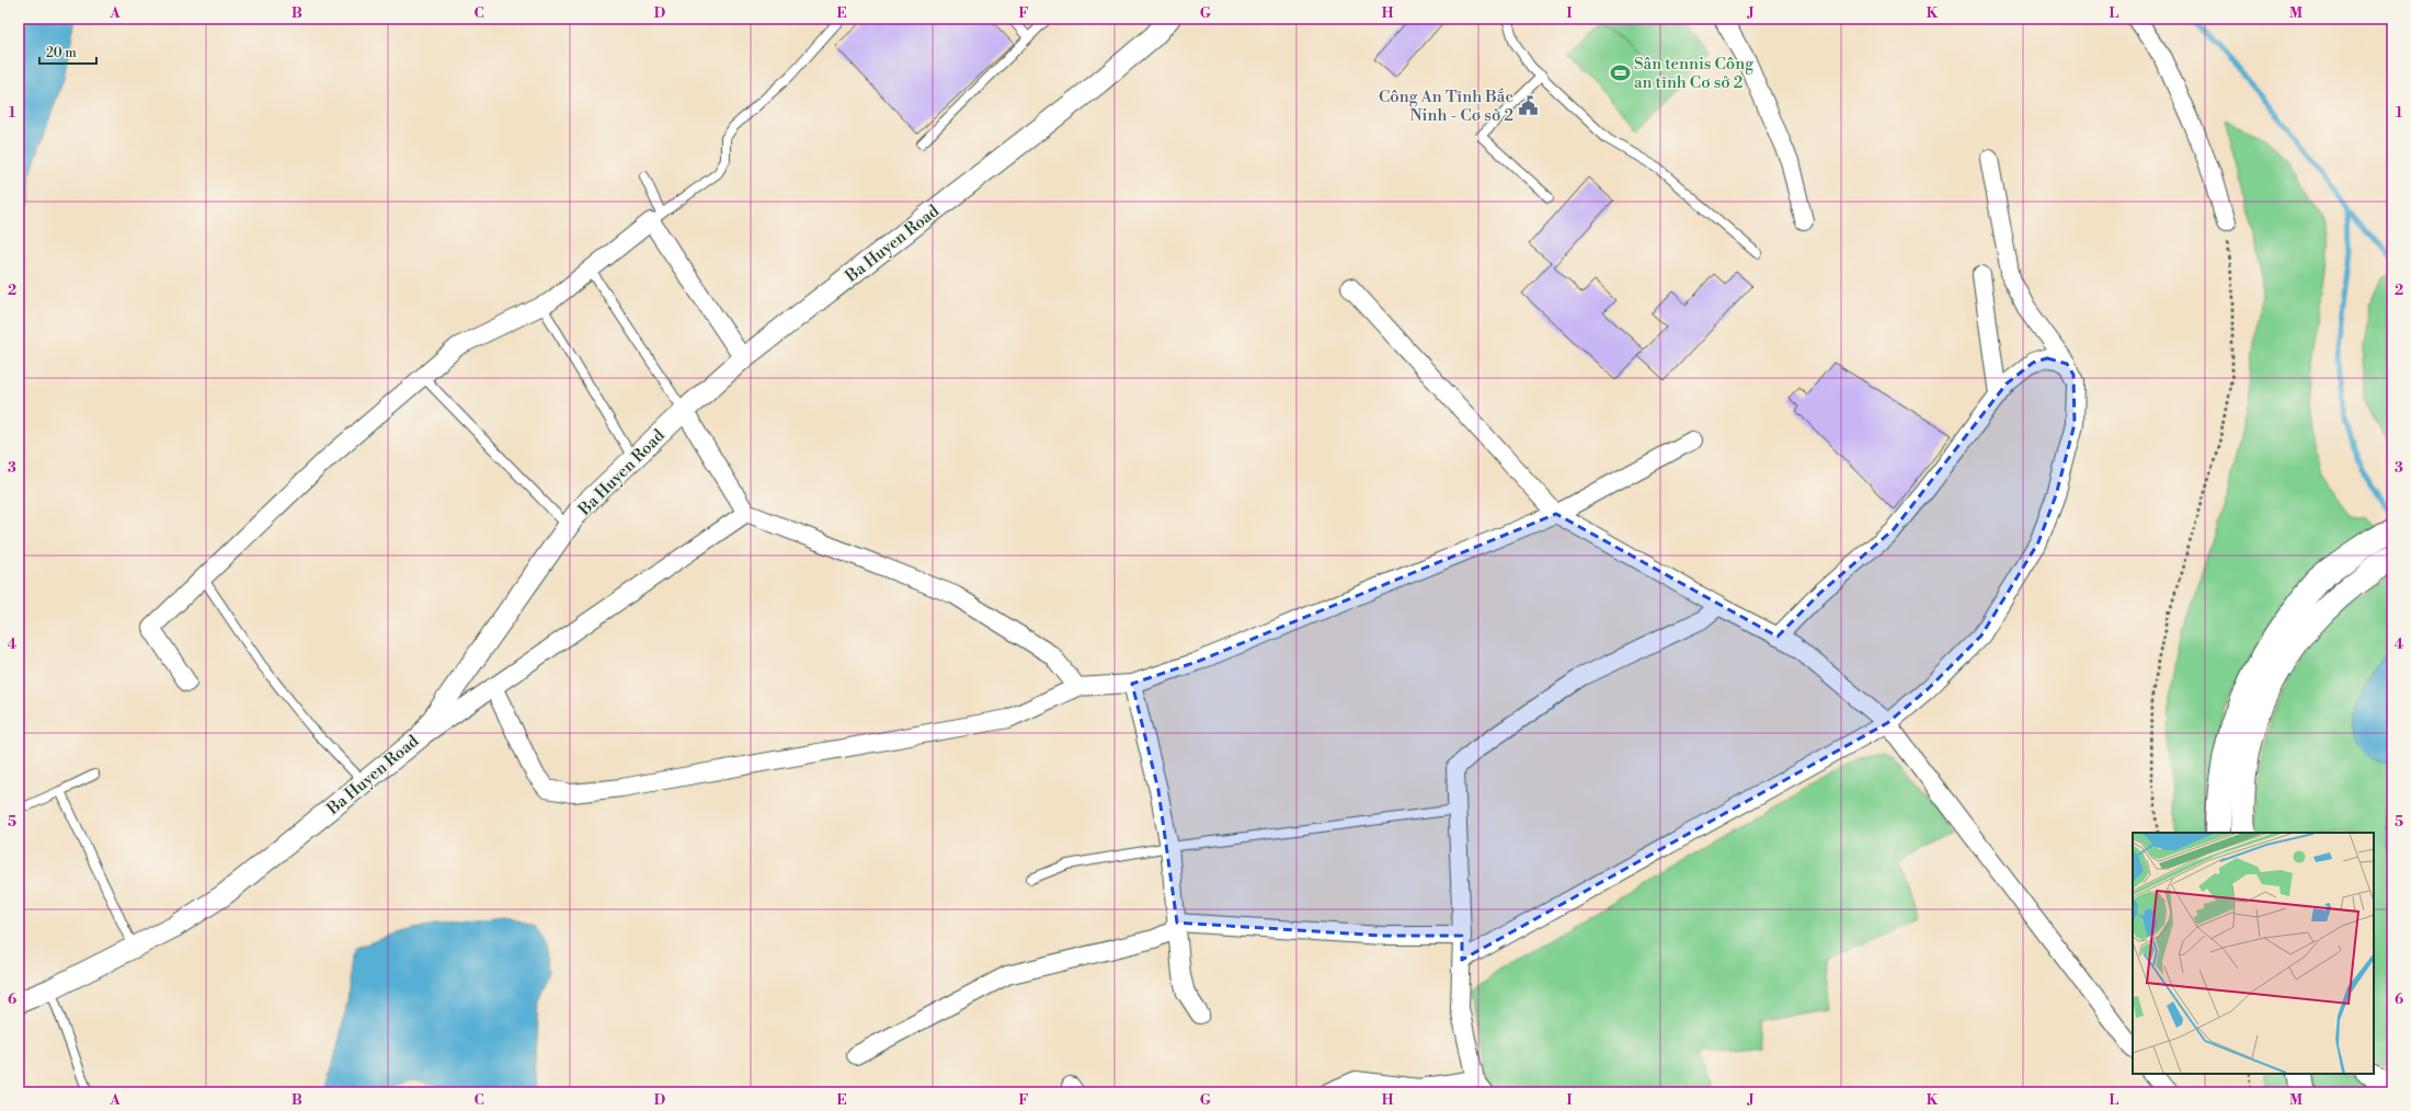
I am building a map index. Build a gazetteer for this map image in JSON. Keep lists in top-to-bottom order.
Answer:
{
  "streets": {
    "street": ["Ba Huyen Road"]
  },
  "places": {
    "sports": ["Sân tennis Công an tỉnh Cơ sở 2"],
    "public building": ["Công An Tỉnh Bắc Ninh - Cơ sở 2"]
  },
  "scale_bar": "20 m",
  "grid": {
    "columns": [
      "A",
      "B",
      "C",
      "D",
      "E",
      "F",
      "G",
      "H",
      "I",
      "J",
      "K",
      "L",
      "M"
    ],
    "rows": [
      "1",
      "2",
      "3",
      "4",
      "5",
      "6"
    ]
  }
}
